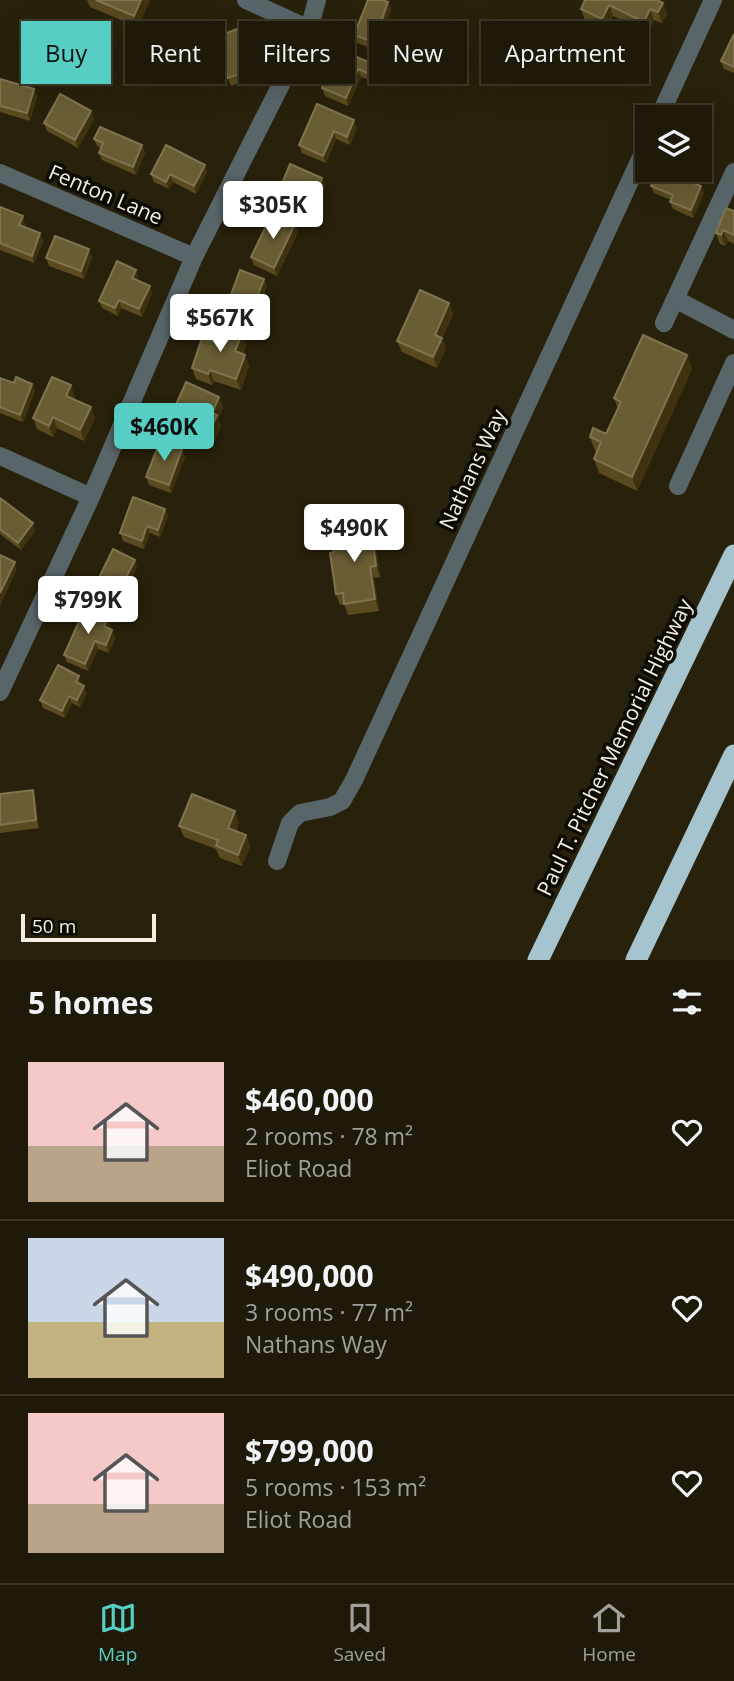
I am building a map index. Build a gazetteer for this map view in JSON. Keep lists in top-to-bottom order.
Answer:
{
  "streets": {
    "highway": ["Paul T. Pitcher Memorial Highway"],
    "street": ["Fenton Lane", "Nathans Way"]
  },
  "scale_bar": "50 m",
  "page": {
    "chip": [
      "Buy",
      "Rent",
      "Filters",
      "New",
      "Apartment"
    ],
    "price": [
      "$305K",
      "$567K",
      "$460K",
      "$490K",
      "$799K"
    ],
    "scale": "50 m",
    "heading": "5 homes",
    "list": [
      {
        "name": "$460,000",
        "note": "2 rooms · 78 m² · Eliot Road"
      },
      {
        "name": "$490,000",
        "note": "3 rooms · 77 m² · Nathans Way"
      },
      {
        "name": "$799,000",
        "note": "5 rooms · 153 m² · Eliot Road"
      }
    ],
    "tabs": ["Map", "Saved", "Home"]
  }
}
